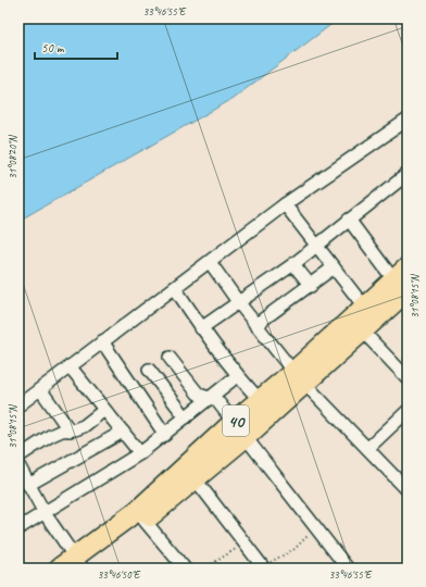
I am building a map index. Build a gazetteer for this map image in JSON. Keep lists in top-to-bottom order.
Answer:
{
  "streets": {
    "highway": ["40"]
  },
  "scale_bar": "50 m",
  "coordinates": [
    "33°46'55\"E",
    "31°08'20\"N",
    "31°08'15\"N",
    "33°46'50\"E"
  ]
}
